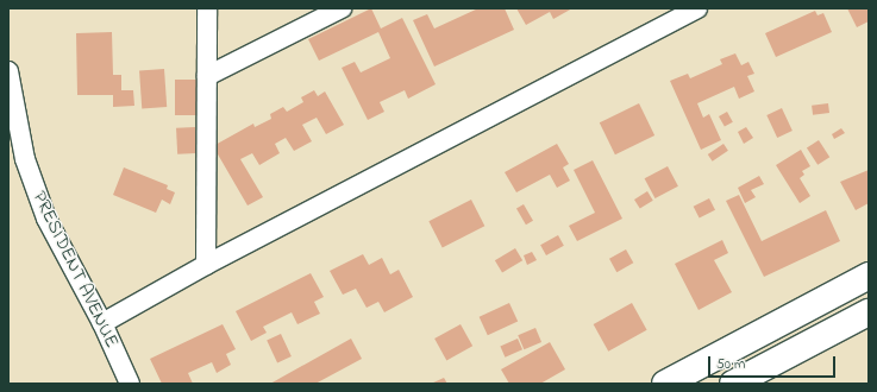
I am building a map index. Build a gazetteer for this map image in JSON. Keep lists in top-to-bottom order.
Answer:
{
  "streets": {
    "street": ["PRESIDENT AVENUE"]
  },
  "scale_bar": "50 m"
}
